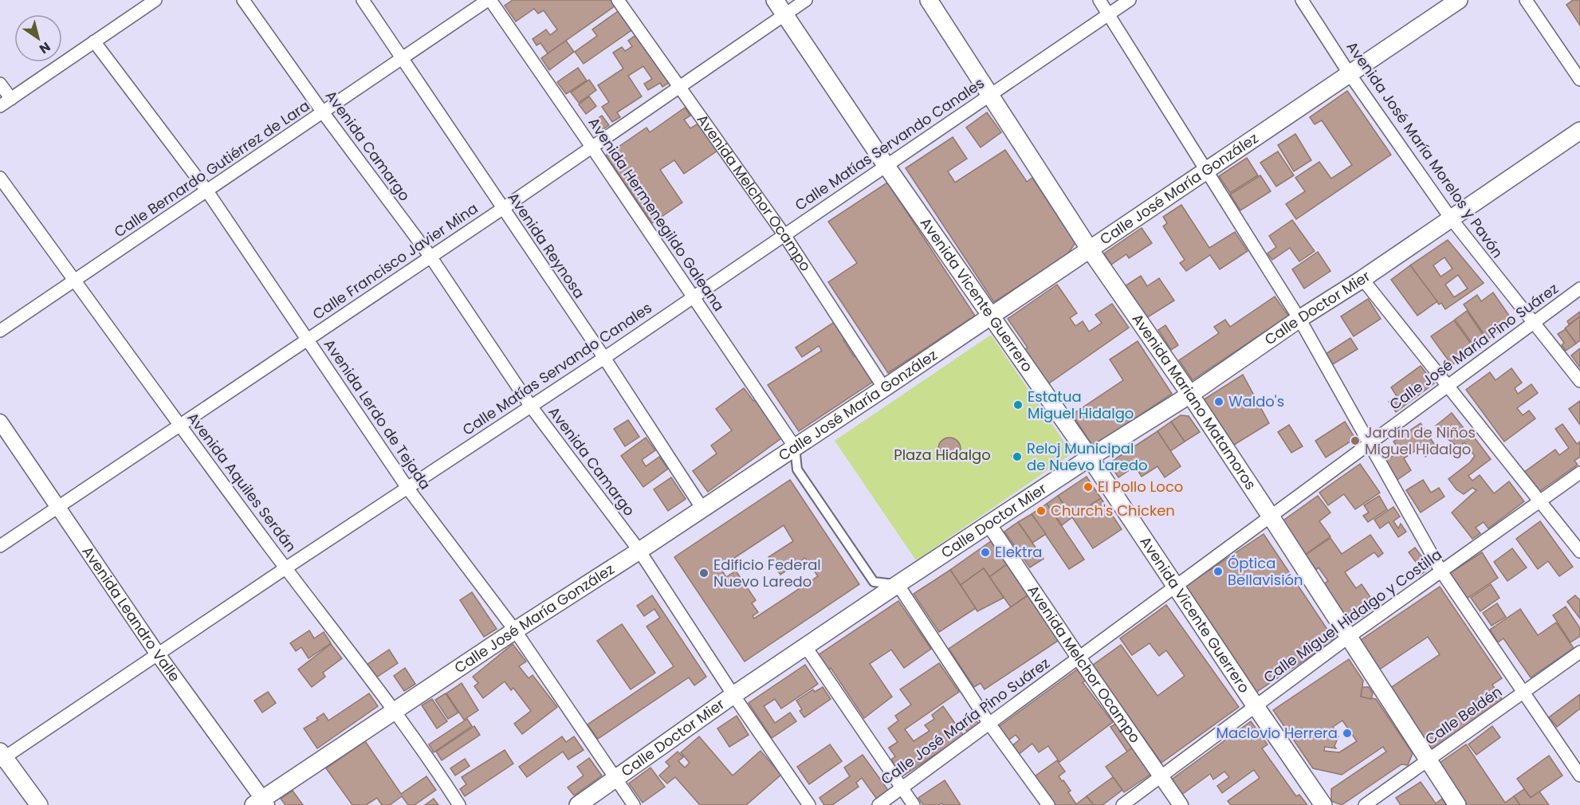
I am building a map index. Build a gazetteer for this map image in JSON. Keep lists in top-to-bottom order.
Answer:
{
  "streets": {
    "main road": [
      "Calle José María González",
      "Avenida Vicente Guerrero",
      "Calle Doctor Mier",
      "Avenida Mariano Matamoros"
    ],
    "street": [
      "Calle Matías Servando Canales",
      "Avenida Camargo",
      "Avenida José María Morelos y Pavón",
      "Calle Bernardo Gutiérrez de Lara",
      "Avenida Melchor Ocampo",
      "Avenida Hermenegildo Galeana",
      "Avenida Reynosa",
      "Calle Francisco Javier Mina",
      "Calle José María Pino Suárez",
      "Avenida Lerdo de Tejada",
      "Avenida Aquiles Serdán",
      "Avenida Leandro Valle",
      "Calle Miguel Hidalgo y Costilla",
      "Calle Beldén"
    ]
  },
  "crossings": [
    ["Calle Matías Servando Canales", "Avenida Camargo"],
    ["Calle Matías Servando Canales", "Avenida Melchor Ocampo"],
    ["Calle Matías Servando Canales", "Avenida Hermenegildo Galeana"],
    ["Calle Matías Servando Canales", "Avenida Reynosa"],
    ["Calle Matías Servando Canales", "Avenida Vicente Guerrero"],
    ["Calle Matías Servando Canales", "Avenida Mariano Matamoros"],
    ["Calle Matías Servando Canales", "Avenida Lerdo de Tejada"],
    ["Calle Matías Servando Canales", "Avenida Aquiles Serdán"],
    ["Calle Matías Servando Canales", "Avenida Leandro Valle"],
    ["Avenida Camargo", "Calle Bernardo Gutiérrez de Lara"],
    ["Avenida Camargo", "Calle José María González"],
    ["Avenida Camargo", "Calle Francisco Javier Mina"],
    ["Avenida Camargo", "Calle Doctor Mier"],
    ["Avenida José María Morelos y Pavón", "Calle José María González"],
    ["Avenida José María Morelos y Pavón", "Calle Doctor Mier"],
    ["Avenida José María Morelos y Pavón", "Calle José María Pino Suárez"],
    ["Calle Bernardo Gutiérrez de Lara", "Avenida Hermenegildo Galeana"],
    ["Calle Bernardo Gutiérrez de Lara", "Avenida Reynosa"],
    ["Calle Bernardo Gutiérrez de Lara", "Avenida Lerdo de Tejada"],
    ["Calle Bernardo Gutiérrez de Lara", "Avenida Aquiles Serdán"],
    ["Calle José María González", "Avenida Melchor Ocampo"],
    ["Calle José María González", "Avenida Hermenegildo Galeana"],
    ["Calle José María González", "Avenida Reynosa"],
    ["Calle José María González", "Avenida Vicente Guerrero"],
    ["Calle José María González", "Avenida Mariano Matamoros"],
    ["Calle José María González", "Avenida Lerdo de Tejada"],
    ["Calle José María González", "Avenida Aquiles Serdán"],
    ["Calle José María González", "Avenida Leandro Valle"],
    ["Avenida Melchor Ocampo", "Calle Francisco Javier Mina"],
    ["Avenida Melchor Ocampo", "Calle Doctor Mier"],
    ["Avenida Melchor Ocampo", "Calle José María Pino Suárez"],
    ["Avenida Melchor Ocampo", "Calle Miguel Hidalgo y Costilla"],
    ["Avenida Hermenegildo Galeana", "Calle Francisco Javier Mina"],
    ["Avenida Reynosa", "Calle Francisco Javier Mina"],
    ["Calle Francisco Javier Mina", "Avenida Vicente Guerrero"],
    ["Calle Francisco Javier Mina", "Avenida Lerdo de Tejada"],
    ["Calle Francisco Javier Mina", "Avenida Aquiles Serdán"],
    ["Calle Francisco Javier Mina", "Avenida Leandro Valle"],
    ["Avenida Vicente Guerrero", "Calle Doctor Mier"],
    ["Avenida Vicente Guerrero", "Calle José María Pino Suárez"],
    ["Avenida Vicente Guerrero", "Calle Miguel Hidalgo y Costilla"],
    ["Calle Doctor Mier", "Avenida Mariano Matamoros"],
    ["Calle Doctor Mier", "Avenida Lerdo de Tejada"],
    ["Calle José María Pino Suárez", "Avenida Mariano Matamoros"],
    ["Avenida Mariano Matamoros", "Calle Miguel Hidalgo y Costilla"],
    ["Avenida Mariano Matamoros", "Calle Beldén"]
  ],
  "parks": ["Plaza Hidalgo"],
  "places": [
    "Waldo's",
    "Estatua Miguel Hidalgo",
    "Jardín de Niños Miguel Hidalgo",
    "Reloj Municipal de Nuevo Laredo",
    "El Pollo Loco",
    "Church's Chicken",
    "Elektra",
    "Óptica Bellavisión",
    "Edificio Federal Nuevo Laredo",
    "Maclovio Herrera"
  ],
  "north": "bottom right"
}
